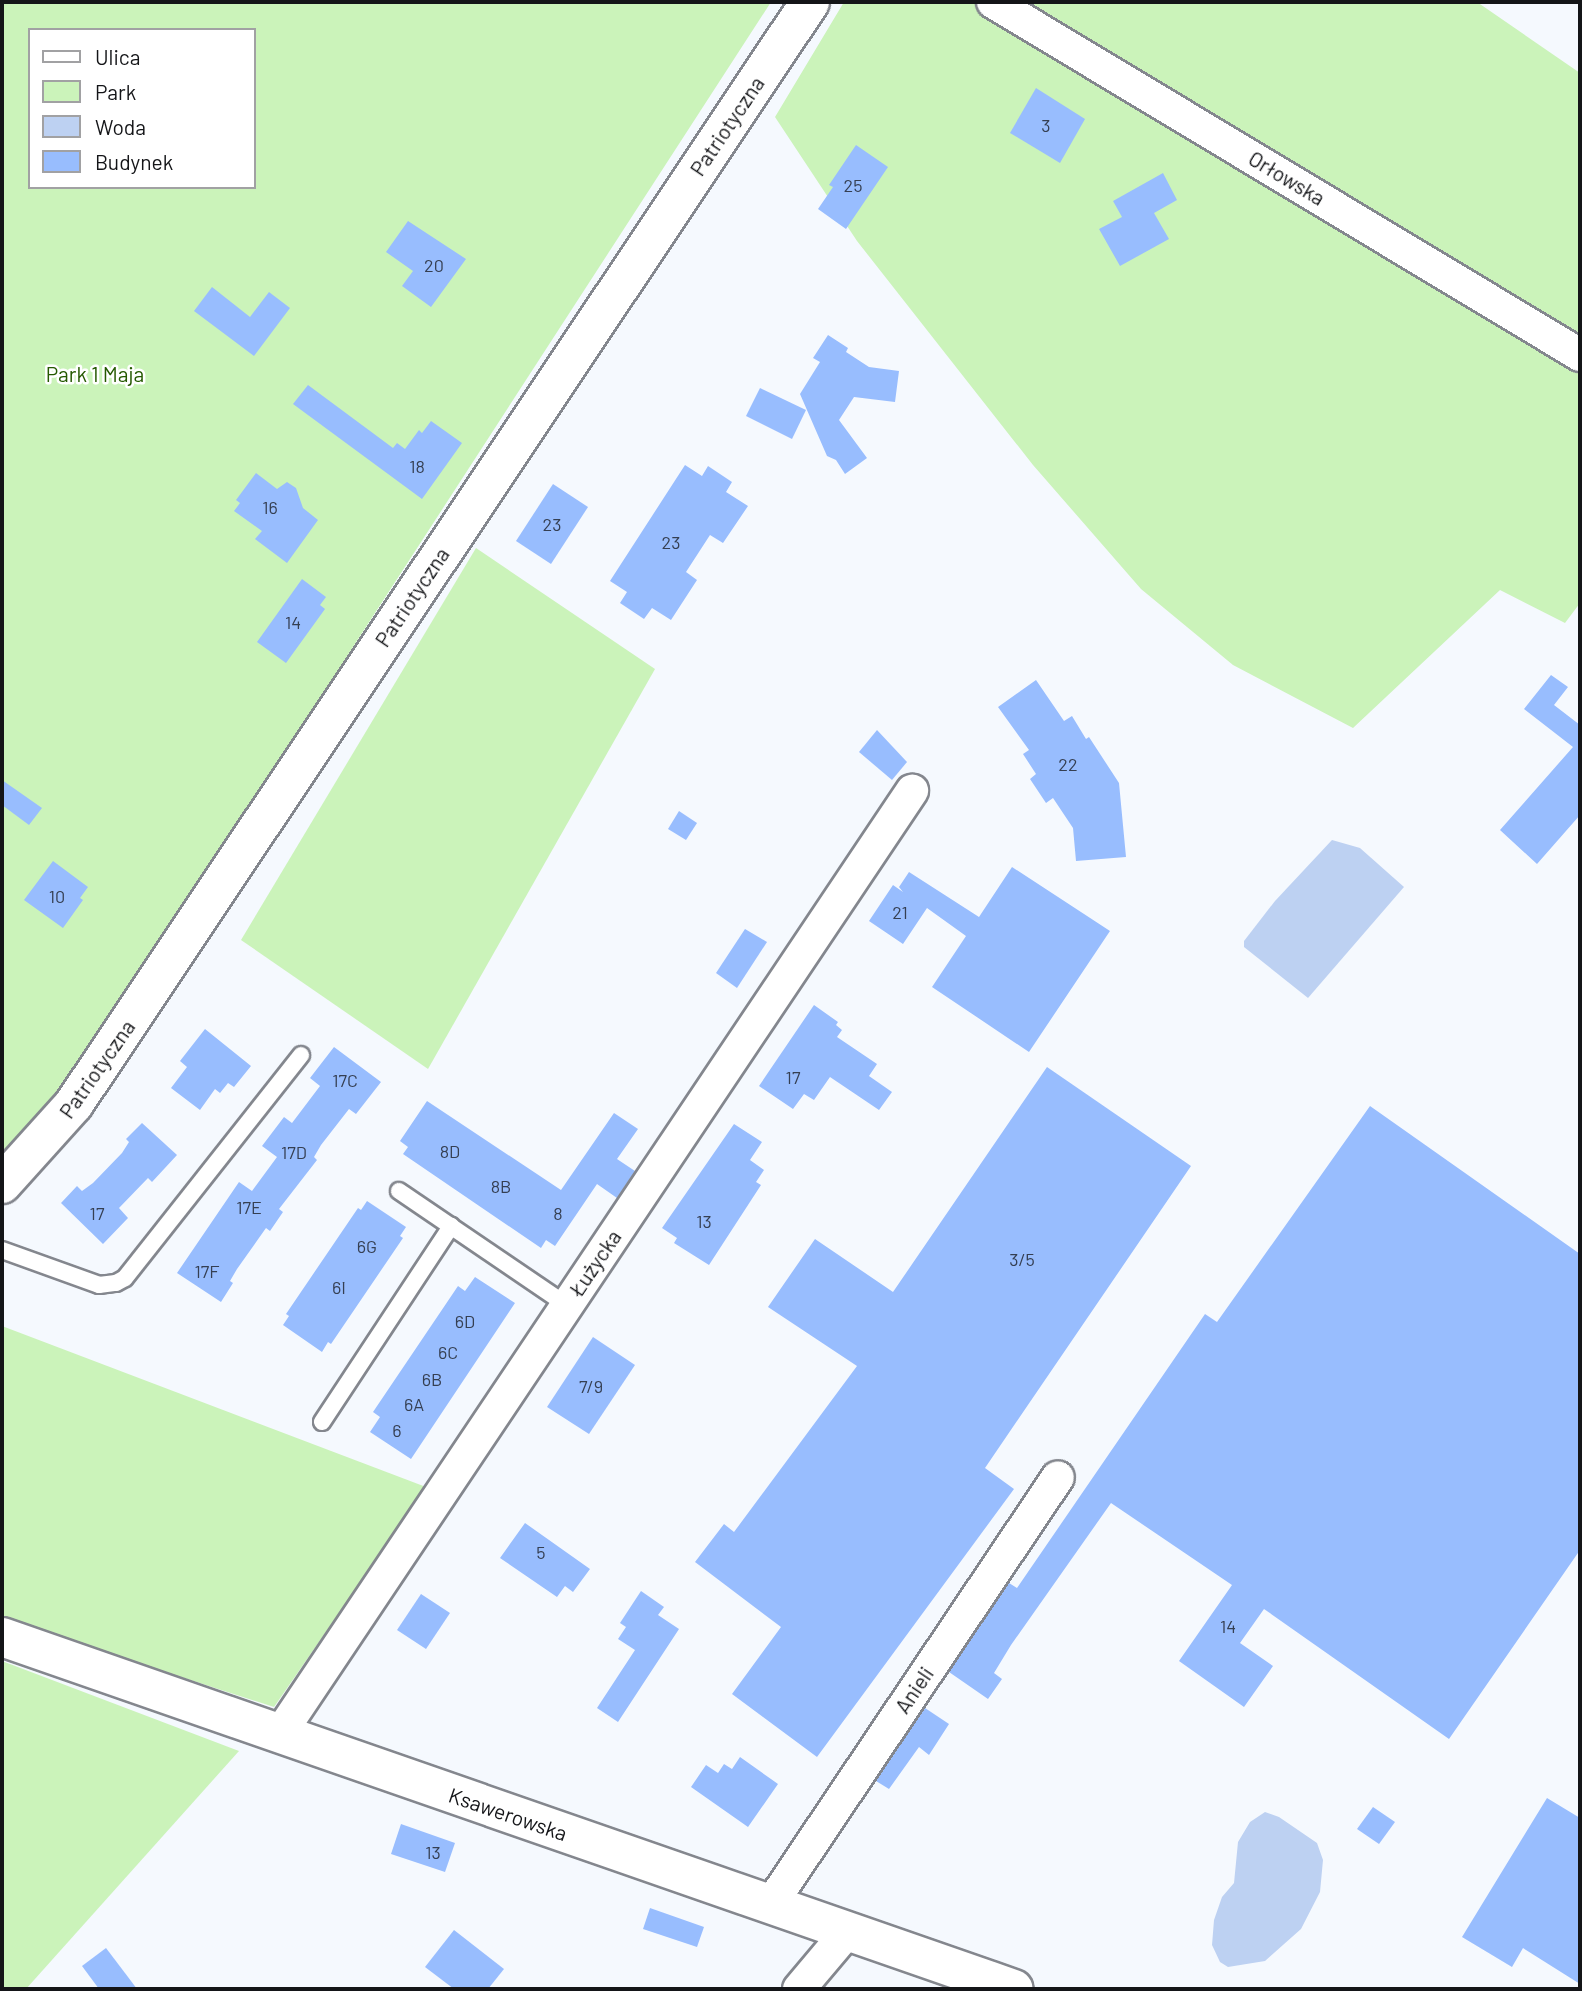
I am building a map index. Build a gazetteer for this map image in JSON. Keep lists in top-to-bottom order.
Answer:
{
  "streets": {
    "street": [
      "Patriotyczna",
      "Orłowska",
      "Łużycka",
      "Anieli",
      "Ksawerowska"
    ]
  },
  "crossings": [
    ["Łużycka", "Ksawerowska"],
    ["Anieli", "Ksawerowska"]
  ],
  "parks": ["Park 1 Maja"],
  "house_numbers": [
    "3",
    "25",
    "20",
    "18",
    "16",
    "23",
    "23",
    "14",
    "22",
    "10",
    "21",
    "17",
    "17C",
    "8D",
    "17D",
    "8B",
    "17E",
    "17",
    "8",
    "13",
    "6G",
    "3/5",
    "17F",
    "6I",
    "6D",
    "6C",
    "6B",
    "7/9",
    "6A",
    "6",
    "5",
    "14",
    "13"
  ],
  "legend": [
    "Ulica",
    "Park",
    "Woda",
    "Budynek"
  ]
}
